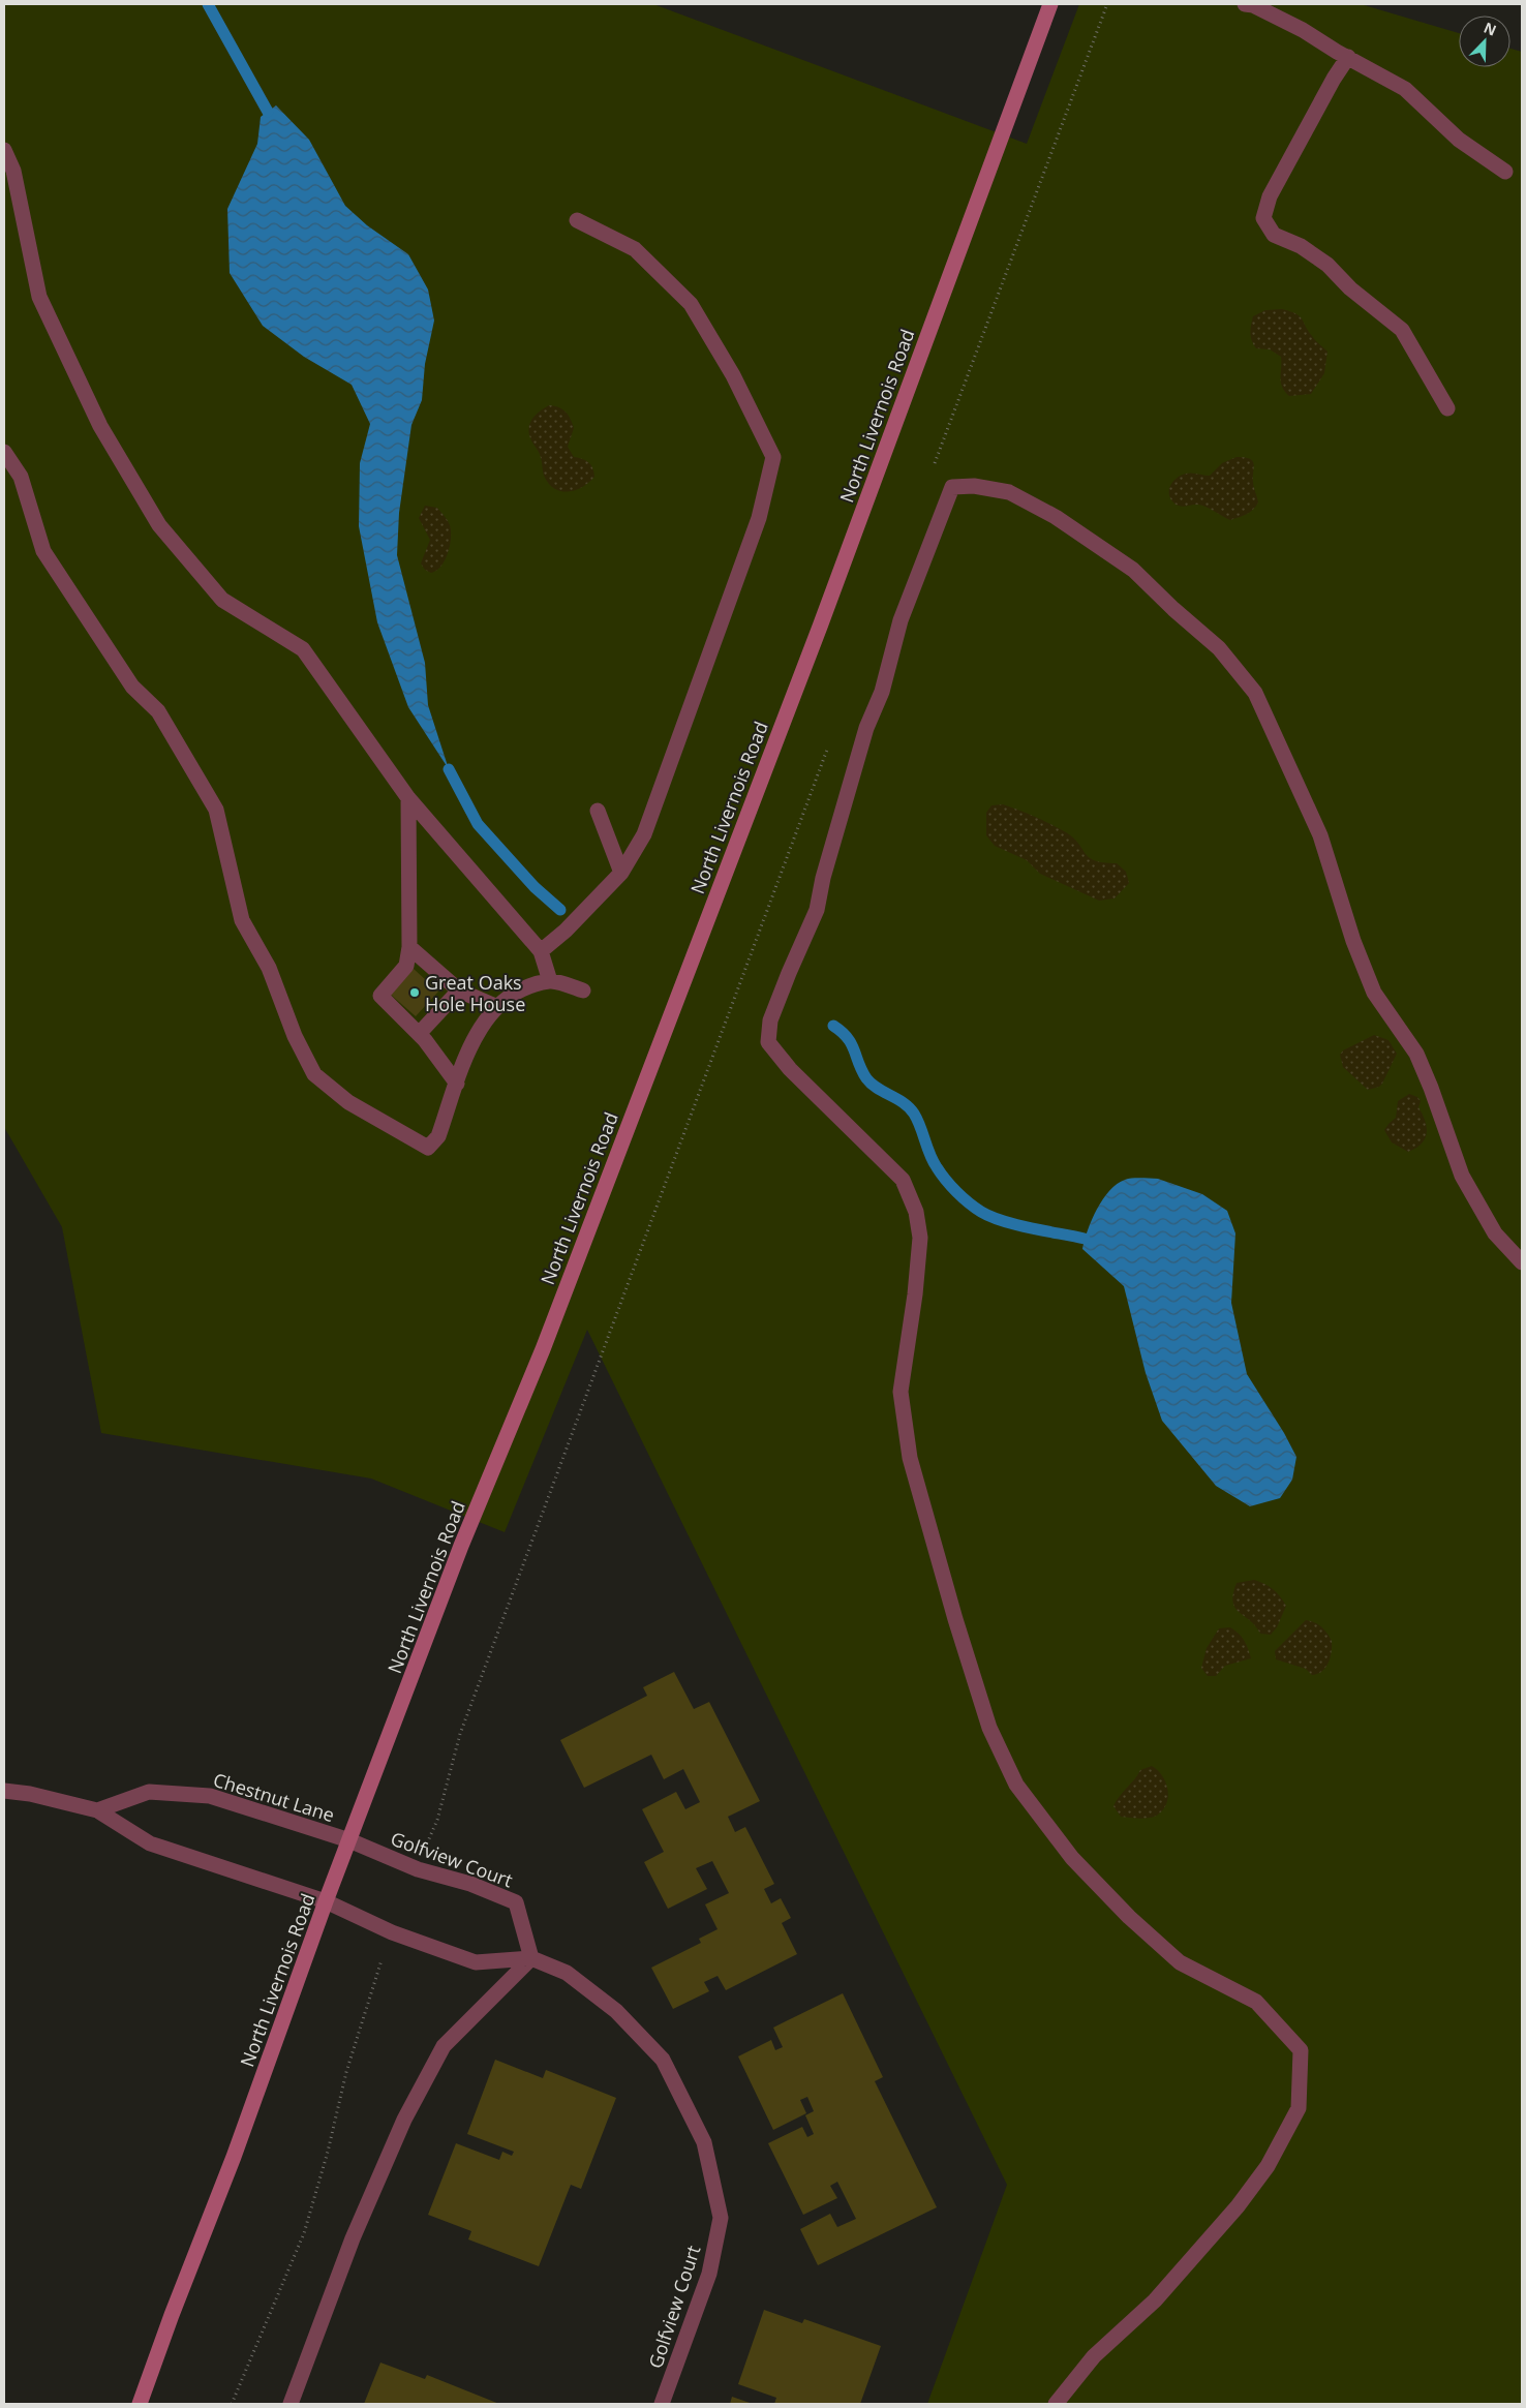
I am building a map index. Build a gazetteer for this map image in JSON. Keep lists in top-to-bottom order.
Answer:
{
  "streets": {
    "main road": ["North Livernois Road"],
    "street": ["Chestnut Lane", "Golfview Court"]
  },
  "crossings": [
    ["North Livernois Road", "Chestnut Lane"],
    ["North Livernois Road", "Golfview Court"],
    ["Chestnut Lane", "Golfview Court"]
  ],
  "places": ["Great Oaks Hole House"],
  "north": "top right"
}
